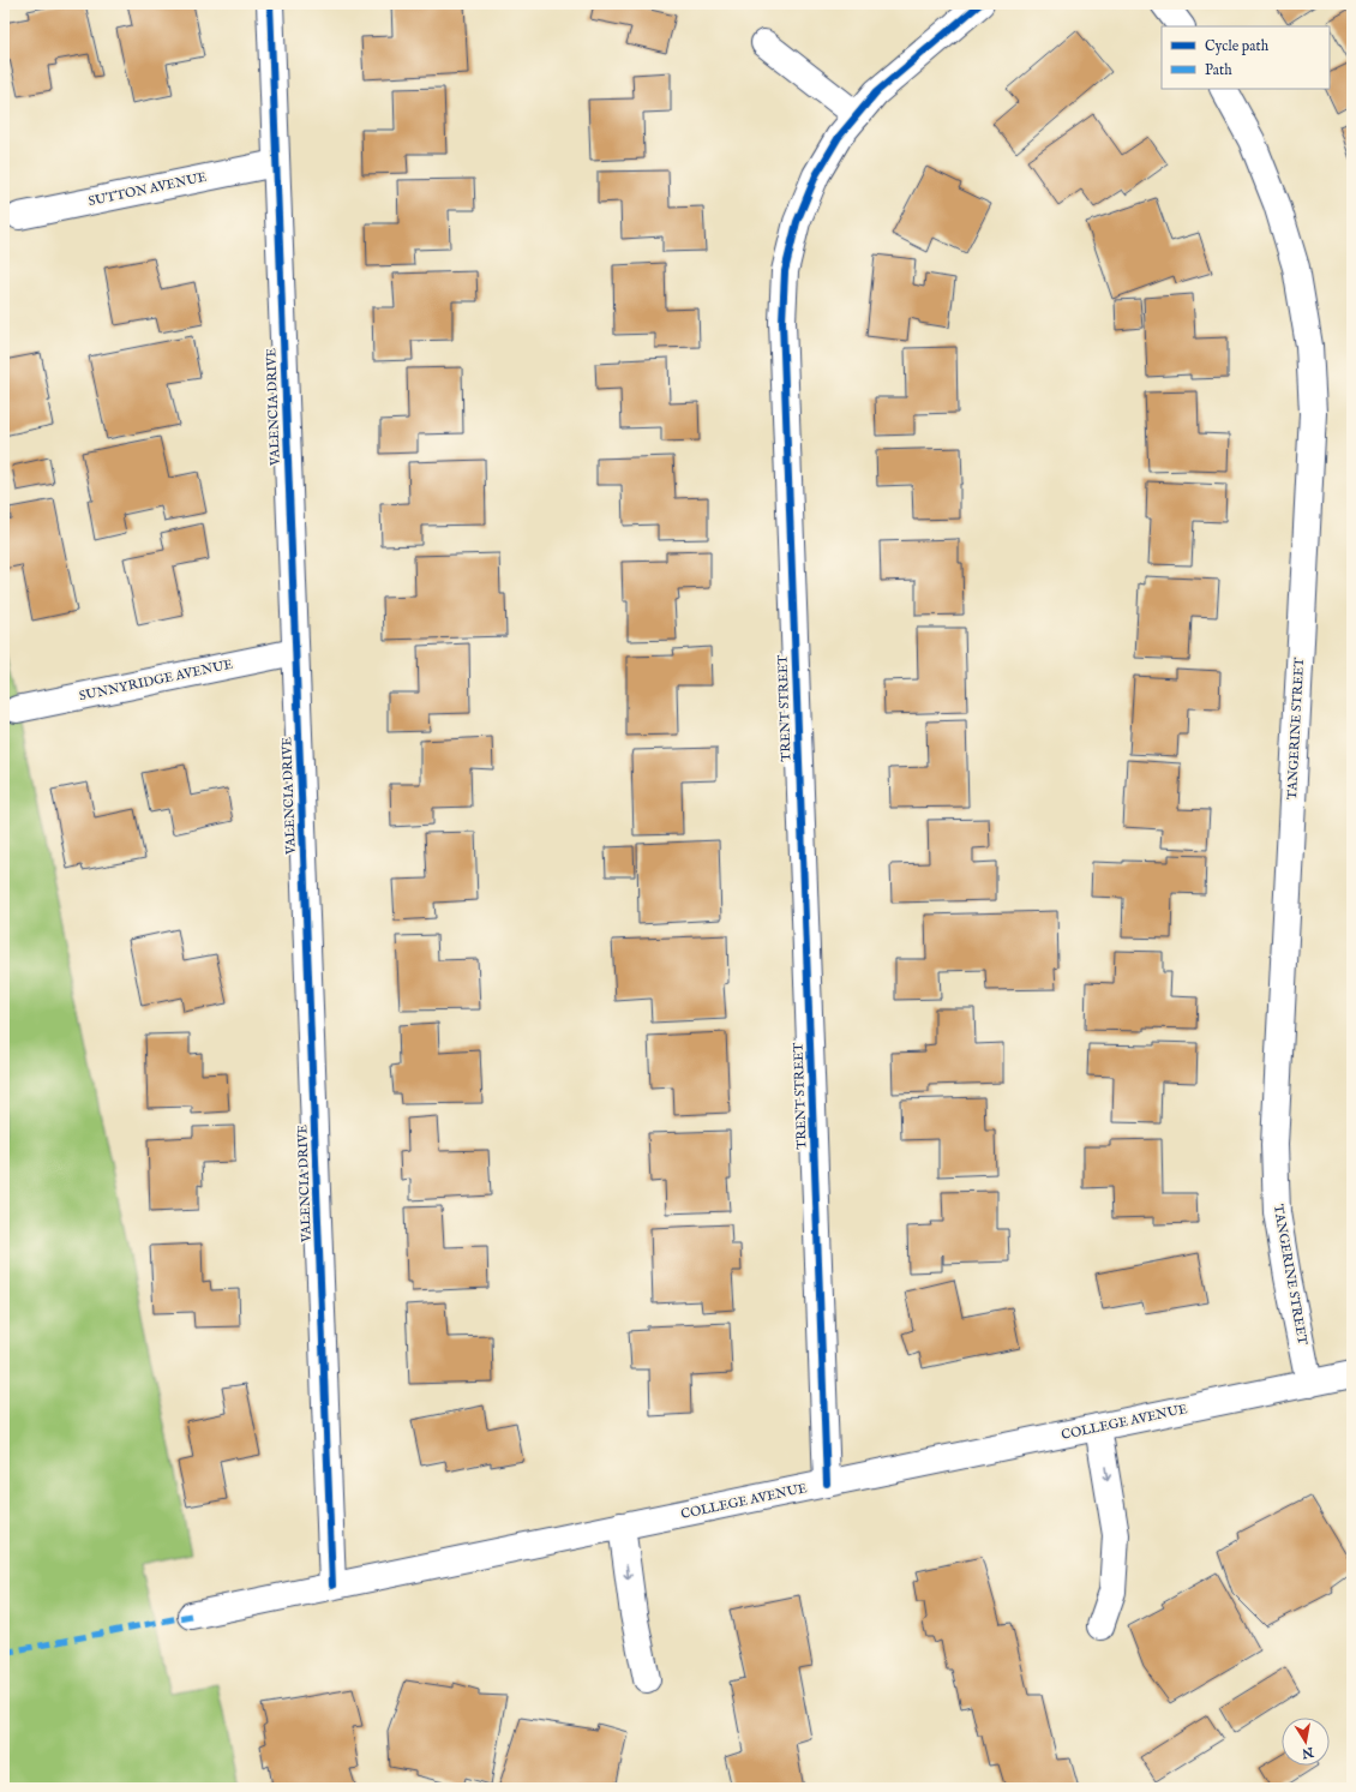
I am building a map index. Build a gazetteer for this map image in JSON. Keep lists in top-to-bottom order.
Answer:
{
  "streets": {
    "street": [
      "SUTTON AVENUE",
      "VALENCIA DRIVE",
      "SUNNYRIDGE AVENUE",
      "TRENT STREET",
      "TANGERINE STREET",
      "COLLEGE AVENUE"
    ]
  },
  "crossings": [
    ["SUTTON AVENUE", "VALENCIA DRIVE"],
    ["VALENCIA DRIVE", "SUNNYRIDGE AVENUE"],
    ["VALENCIA DRIVE", "COLLEGE AVENUE"],
    ["TRENT STREET", "COLLEGE AVENUE"],
    ["TANGERINE STREET", "COLLEGE AVENUE"]
  ],
  "legend": ["Cycle path", "Path"],
  "north": "bottom"
}
